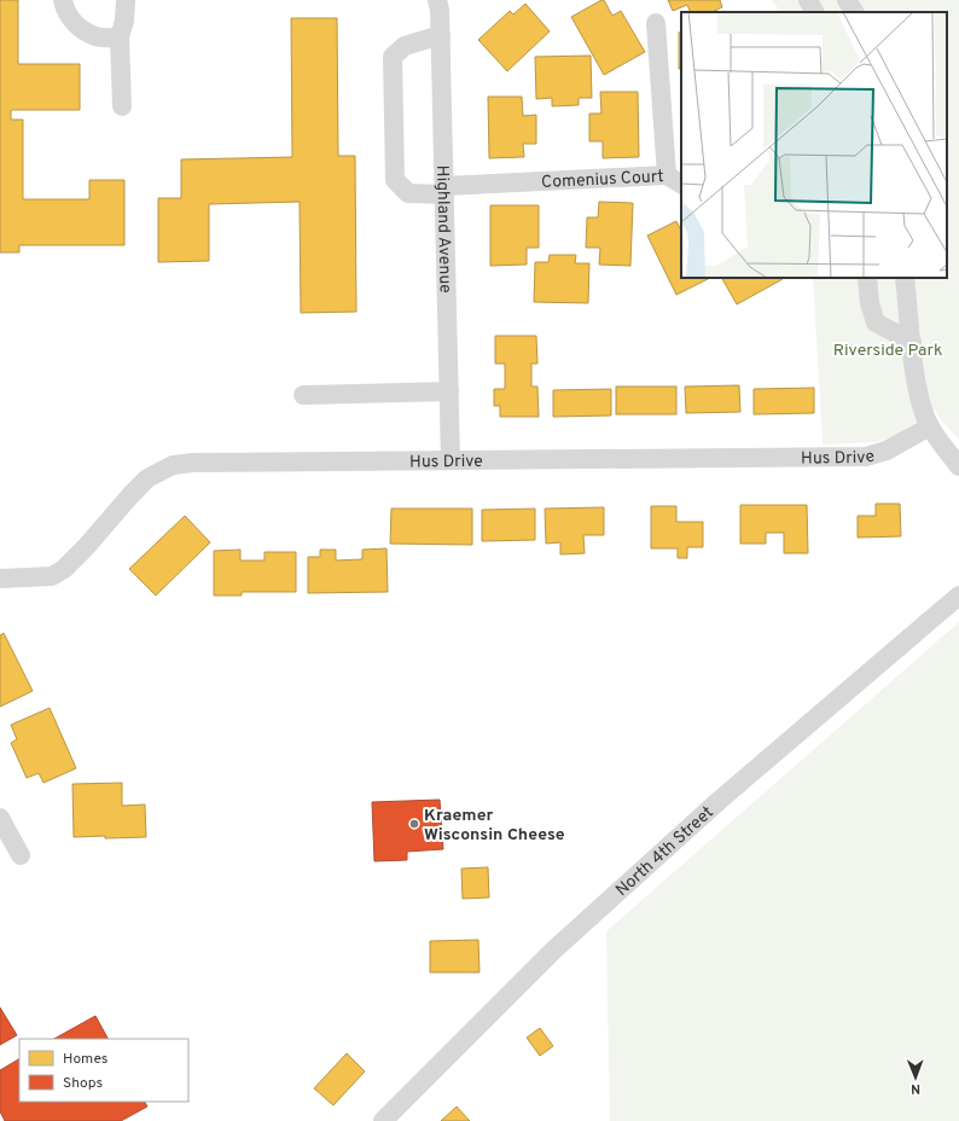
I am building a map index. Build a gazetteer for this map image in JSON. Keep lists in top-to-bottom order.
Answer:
{
  "streets": {
    "street": [
      "Comenius Court",
      "Highland Avenue",
      "Hus Drive",
      "North 4th Street"
    ]
  },
  "crossings": [
    ["Comenius Court", "Highland Avenue"],
    ["Highland Avenue", "Hus Drive"]
  ],
  "parks": ["Riverside Park"],
  "places": ["Kraemer Wisconsin Cheese"],
  "legend": ["Homes", "Shops"],
  "north": "bottom"
}
